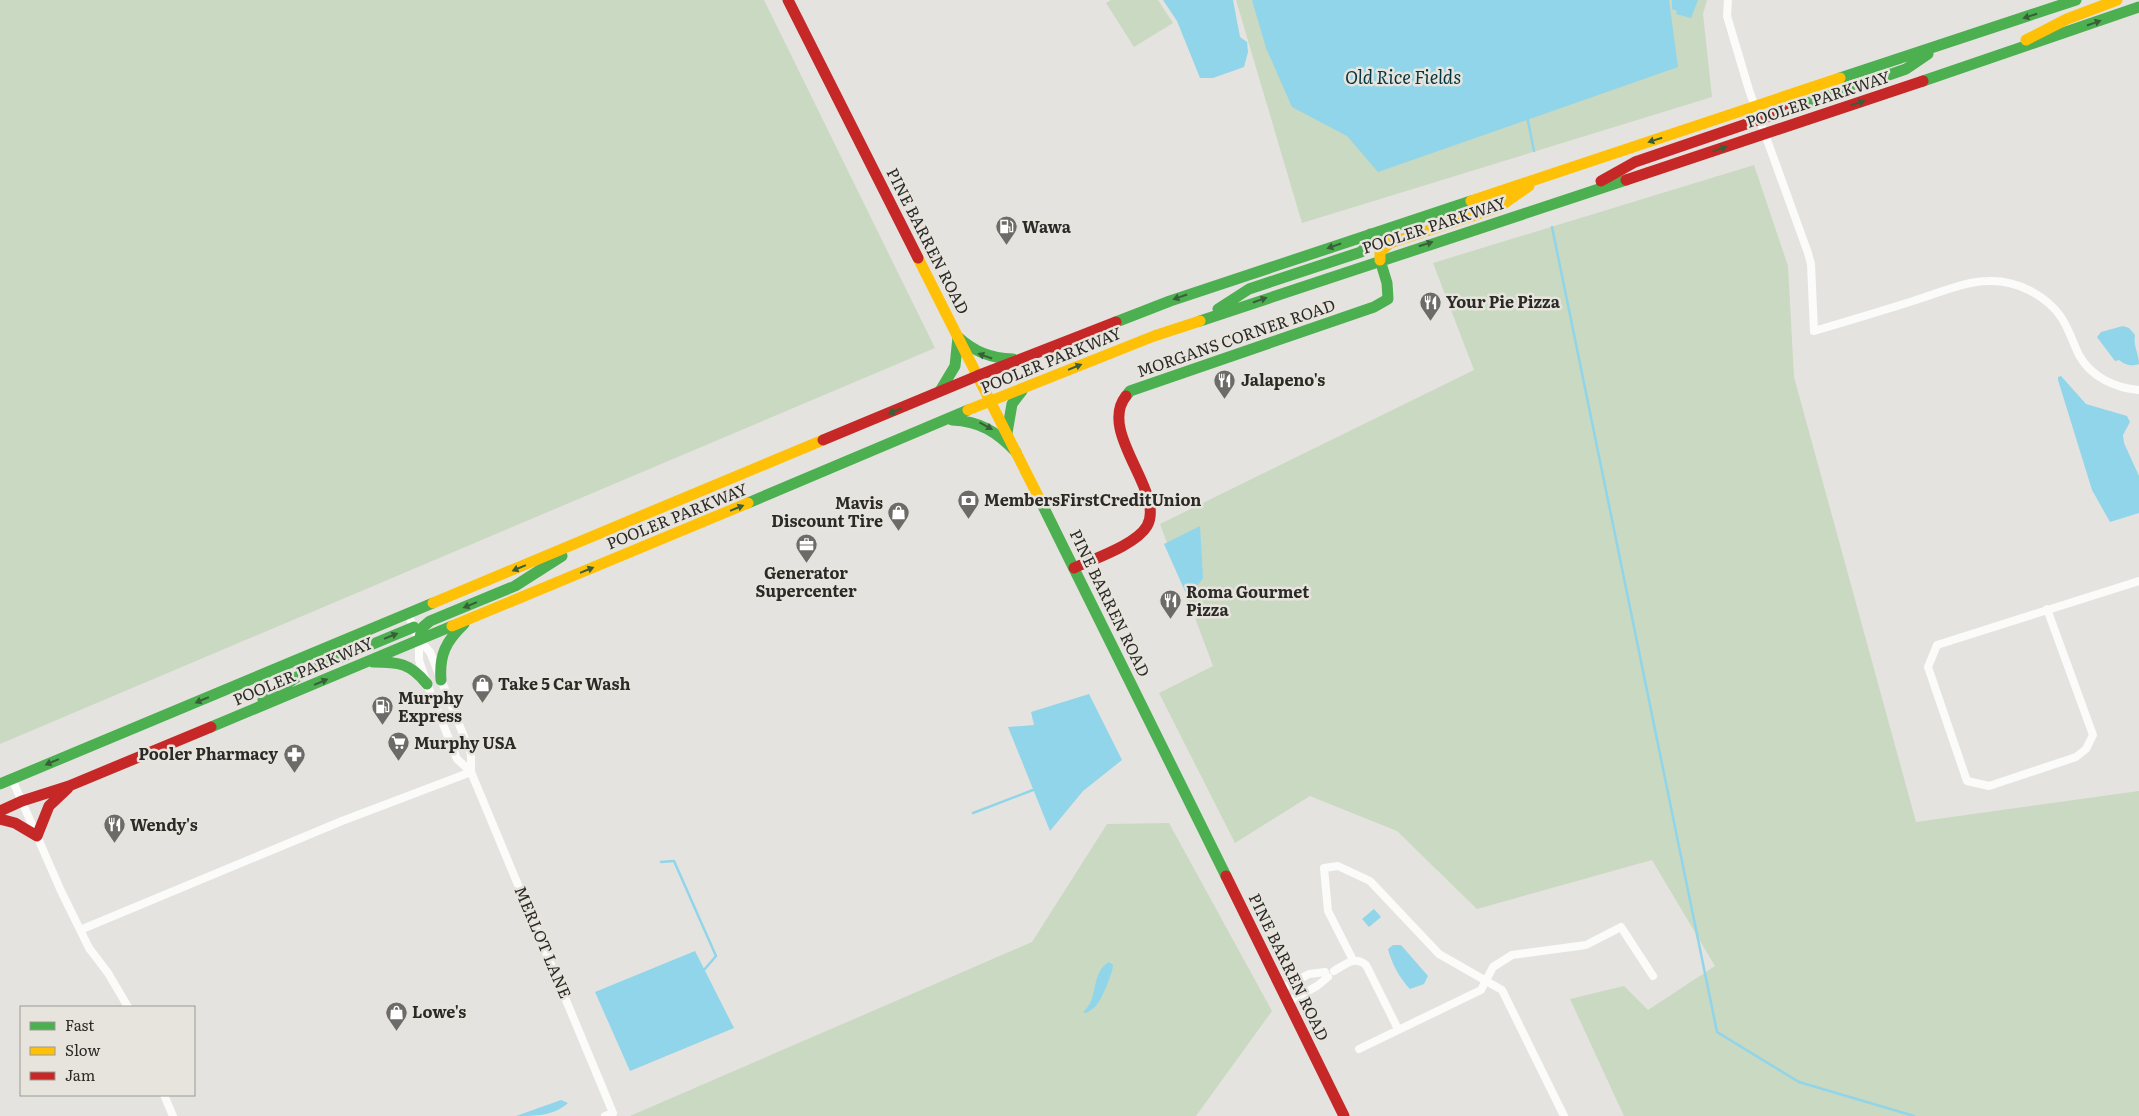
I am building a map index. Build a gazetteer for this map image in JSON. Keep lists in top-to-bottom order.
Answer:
{
  "streets": {
    "main road": ["POOLER PARKWAY", "PINE BARREN ROAD", "MORGANS CORNER ROAD"],
    "street": ["MERLOT LANE"]
  },
  "crossings": [
    ["POOLER PARKWAY", "PINE BARREN ROAD"],
    ["POOLER PARKWAY", "MORGANS CORNER ROAD"],
    ["POOLER PARKWAY", "MERLOT LANE"],
    ["PINE BARREN ROAD", "MORGANS CORNER ROAD"]
  ],
  "water": ["Old Rice Fields"],
  "places": {
    "fuel station": ["Wawa", "Murphy Express"],
    "restaurant": [
      "Your Pie Pizza",
      "Jalapeno's",
      "Roma Gourmet Pizza",
      "Wendy's"
    ],
    "bank": ["MembersFirstCreditUnion"],
    "shop": ["Mavis Discount Tire", "Take 5 Car Wash", "Lowe's"],
    "office": ["Generator Supercenter"],
    "supermarket": ["Murphy USA"],
    "pharmacy": ["Pooler Pharmacy"]
  },
  "legend": ["Fast", "Slow", "Jam"]
}
